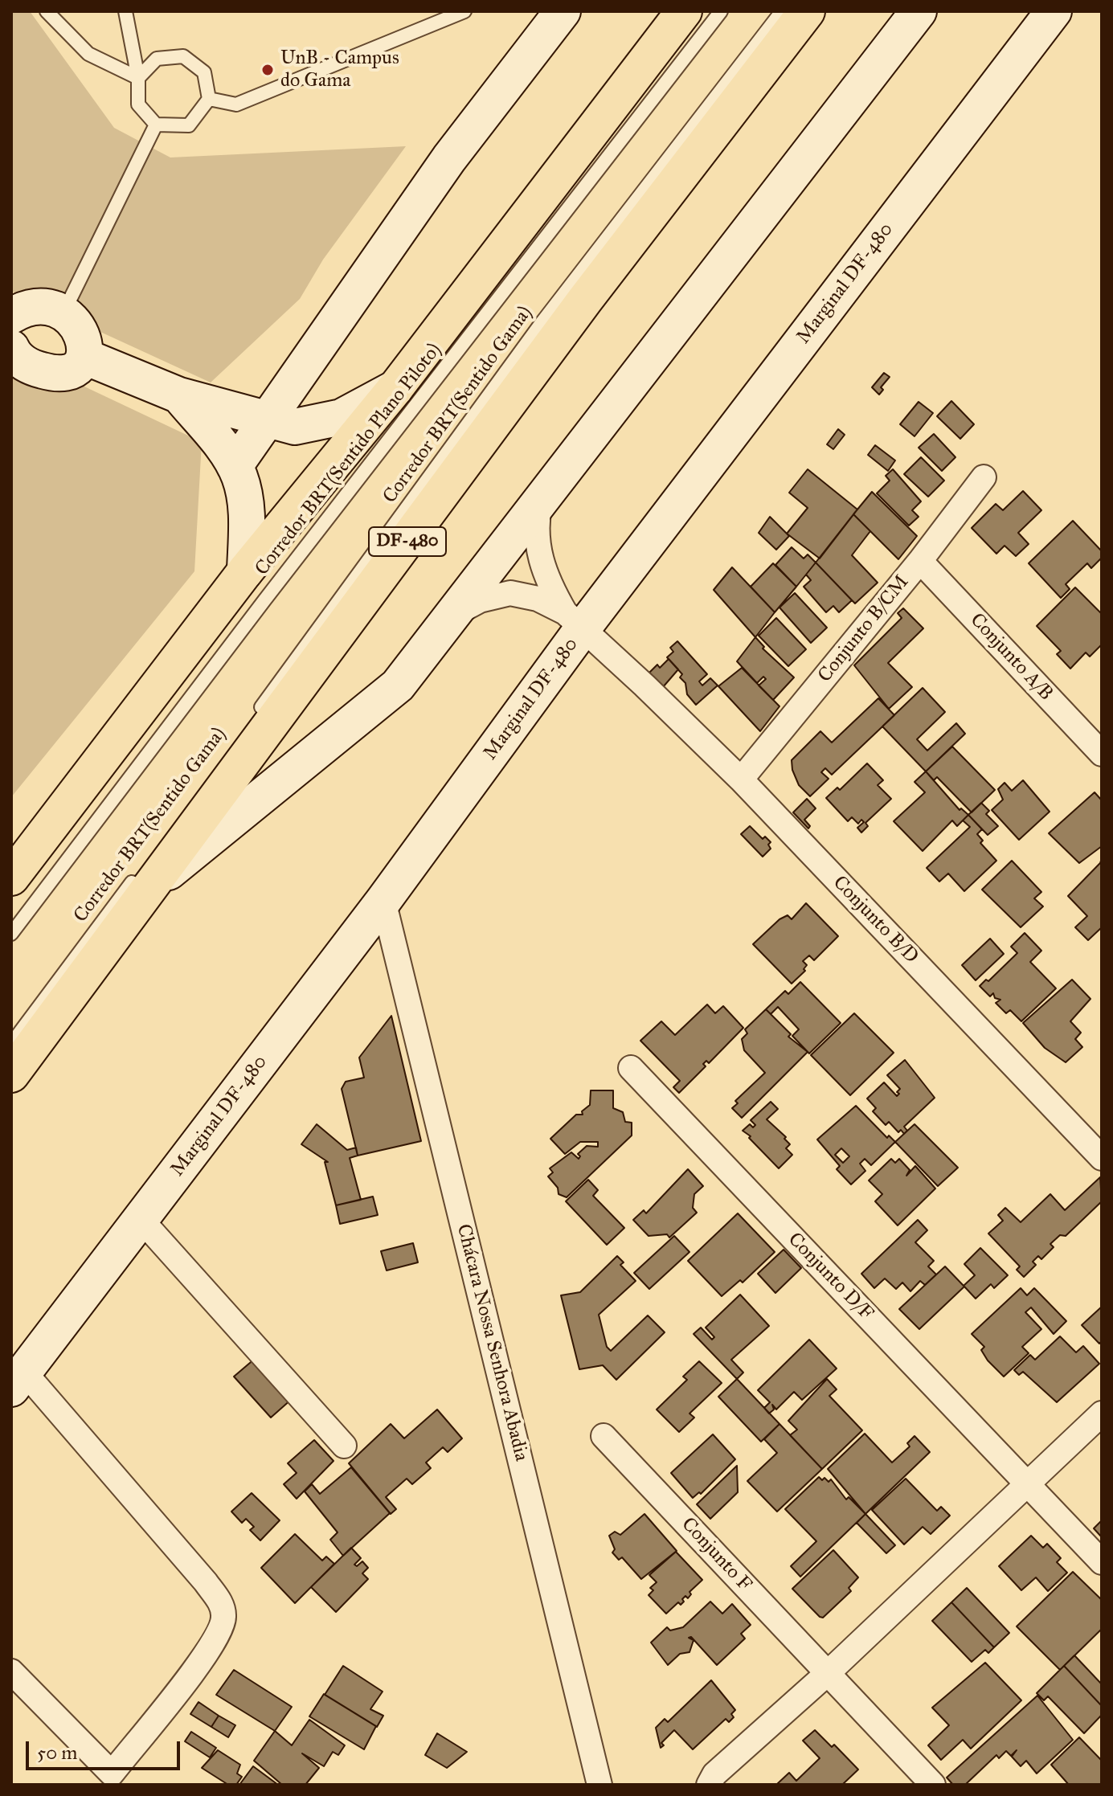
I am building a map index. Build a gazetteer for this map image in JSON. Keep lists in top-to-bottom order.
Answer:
{
  "streets": {
    "main road": ["DF-480"],
    "street": [
      "Marginal DF-480",
      "Conjunto B/CM",
      "Conjunto A/B",
      "Conjunto B/D",
      "Conjunto D/F",
      "Chácara Nossa Senhora Abadia",
      "Conjunto F"
    ],
    "lane": ["Corredor BRT(Sentido Gama)", "Corredor BRT(Sentido Plano Piloto)"]
  },
  "crossings": [
    ["Marginal DF-480", "Conjunto B/D"],
    ["Marginal DF-480", "Chácara Nossa Senhora Abadia"],
    ["Corredor BRT(Sentido Gama)", "DF-480"],
    ["Conjunto B/CM", "Conjunto A/B"],
    ["Conjunto B/CM", "Conjunto B/D"]
  ],
  "places": ["UnB - Campus do Gama"],
  "scale_bar": "50 m"
}
